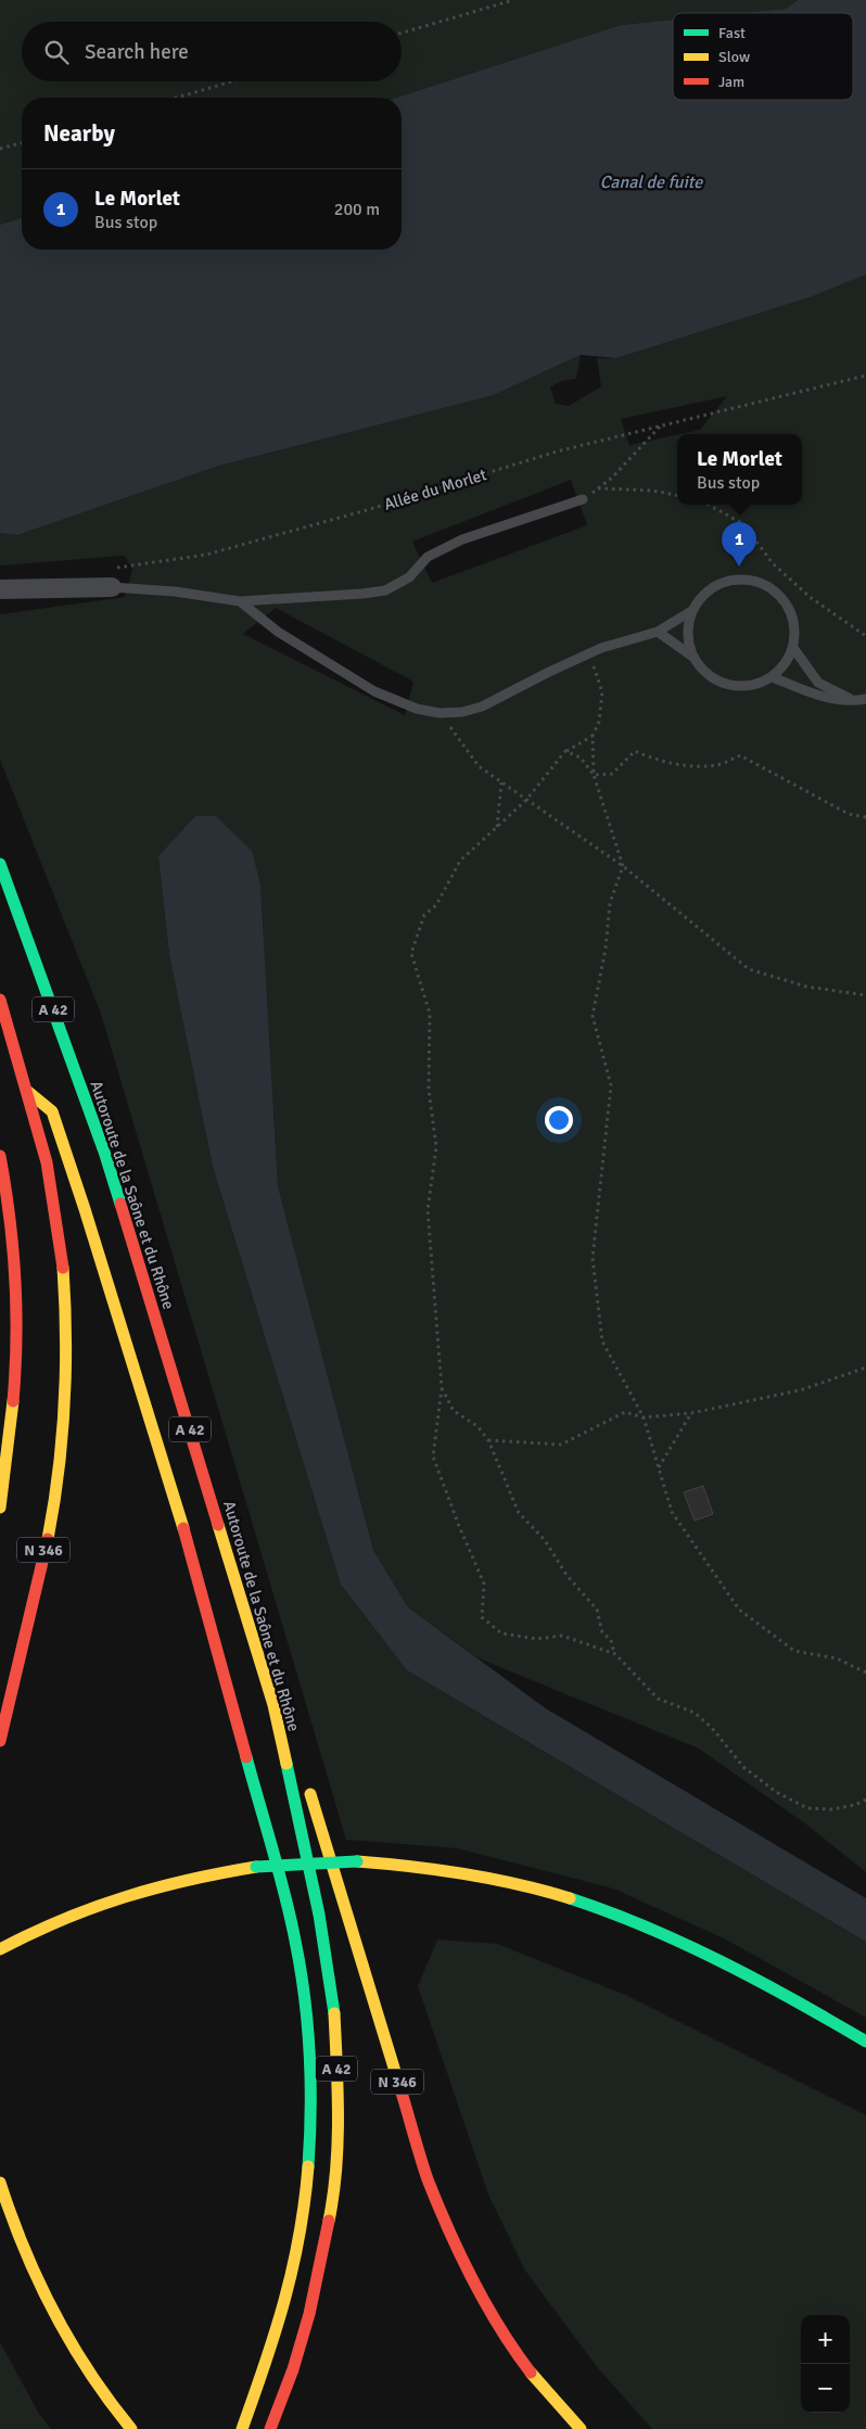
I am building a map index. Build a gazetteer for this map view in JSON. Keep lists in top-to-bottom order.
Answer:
{
  "streets": {
    "highway": ["A 42", "Autoroute de la Saône et du Rhône", "N 346"],
    "path": ["Allée du Morlet"]
  },
  "water": ["Canal de fuite"],
  "legend": ["Fast", "Slow", "Jam"],
  "page": {
    "search": "Search here",
    "heading": "Nearby",
    "list": [
      {
        "mark": "1",
        "name": "Le Morlet",
        "note": "Bus stop",
        "value": "200 m"
      }
    ],
    "popup": ["Le Morlet", "Bus stop"],
    "pins": "1",
    "map_buttons": ["+", "−"]
  }
}
